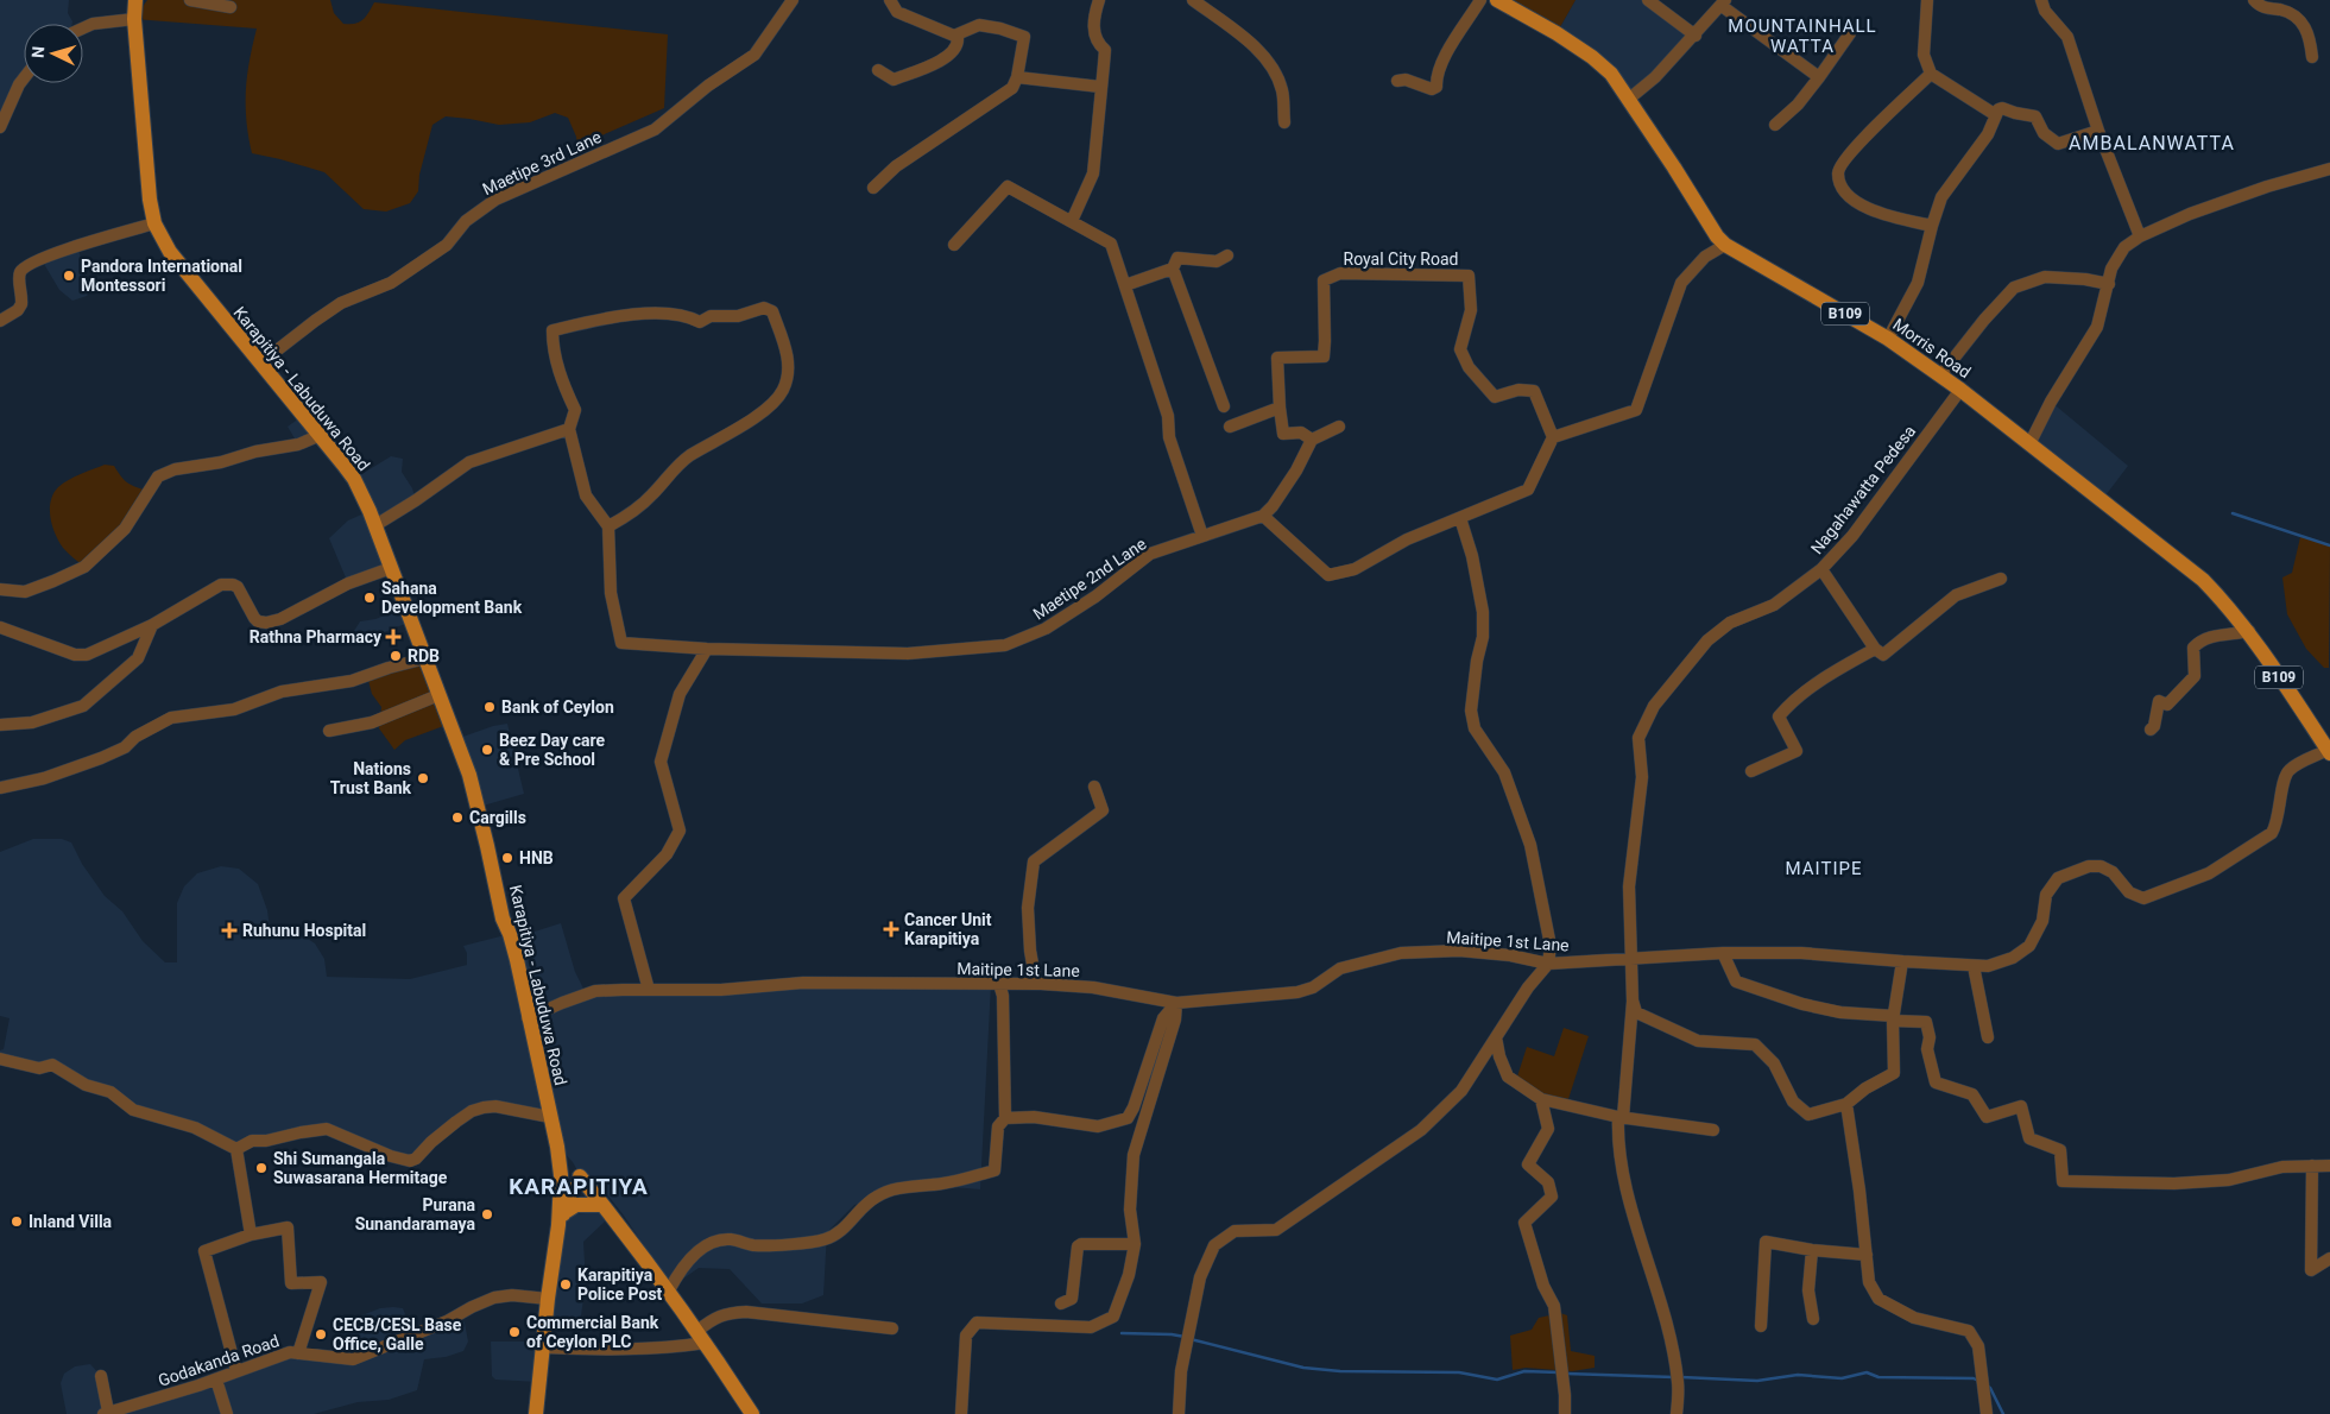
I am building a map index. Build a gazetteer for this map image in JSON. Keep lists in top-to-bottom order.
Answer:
{
  "streets": {
    "main road": ["B109", "Morris Road", "Karapitiya - Labuduwa Road"],
    "street": [
      "Maetipe 3rd Lane",
      "Royal City Road",
      "Nagahawatta Pedesa",
      "Maetipe 2nd Lane",
      "Maitipe 1st Lane",
      "Godakanda Road"
    ]
  },
  "crossings": [
    ["Maetipe 3rd Lane", "Karapitiya - Labuduwa Road"],
    ["Morris Road", "Nagahawatta Pedesa"],
    ["Morris Road", "Maitipe 1st Lane"],
    ["Karapitiya - Labuduwa Road", "Maitipe 1st Lane"],
    ["Karapitiya - Labuduwa Road", "Godakanda Road"],
    ["Nagahawatta Pedesa", "Maitipe 1st Lane"]
  ],
  "districts": [
    "MOUNTAINHALL WATTA",
    "AMBALANWATTA",
    "MAITIPE",
    "KARAPITIYA"
  ],
  "places": {
    "other": [
      "Pandora International Montessori",
      "Sahana Development Bank",
      "RDB",
      "Bank of Ceylon",
      "Beez Day care & Pre School",
      "Nations Trust Bank",
      "Cargills",
      "HNB",
      "Shi Sumangala Suwasarana Hermitage",
      "Purana Sunandaramaya",
      "Inland Villa",
      "Karapitiya Police Post",
      "Commercial Bank of Ceylon PLC",
      "CECB/CESL Base Office, Galle"
    ],
    "health": ["Rathna Pharmacy", "Cancer Unit Karapitiya", "Ruhunu Hospital"]
  },
  "north": "left"
}
